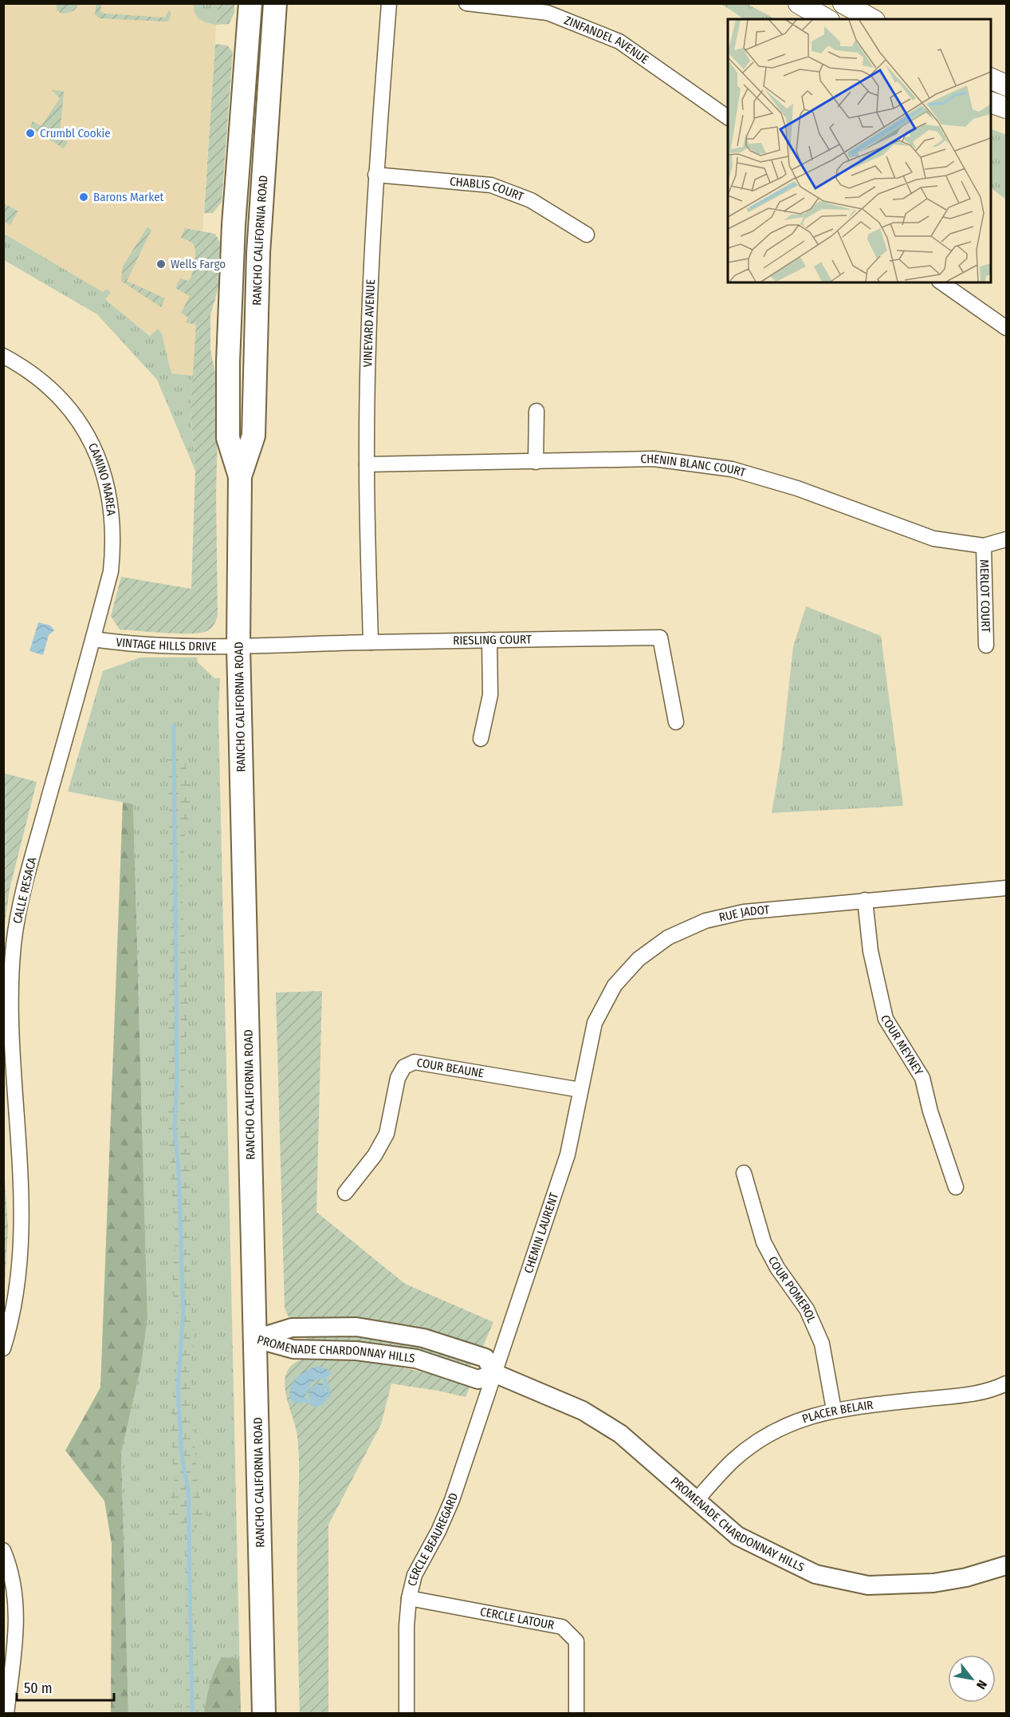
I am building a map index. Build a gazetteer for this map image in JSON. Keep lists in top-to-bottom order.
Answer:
{
  "streets": {
    "main road": ["RANCHO CALIFORNIA ROAD"],
    "street": [
      "ZINFANDEL AVENUE",
      "CHABLIS COURT",
      "VINEYARD AVENUE",
      "CHENIN BLANC COURT",
      "CAMINO MAREA",
      "MERLOT COURT",
      "RIESLING COURT",
      "VINTAGE HILLS DRIVE",
      "CALLE RESACA",
      "RUE JADOT",
      "COUR MEYNEY",
      "COUR BEAUNE",
      "CHEMIN LAURENT",
      "COUR POMEROL",
      "PROMENADE CHARDONNAY HILLS",
      "PLACER BELAIR",
      "CERCLE BEAUREGARD",
      "CERCLE LATOUR"
    ]
  },
  "crossings": [
    ["CHABLIS COURT", "VINEYARD AVENUE"],
    ["RANCHO CALIFORNIA ROAD", "RIESLING COURT"],
    ["RANCHO CALIFORNIA ROAD", "VINTAGE HILLS DRIVE"],
    ["RANCHO CALIFORNIA ROAD", "PROMENADE CHARDONNAY HILLS"],
    ["VINEYARD AVENUE", "CHENIN BLANC COURT"],
    ["VINEYARD AVENUE", "RIESLING COURT"],
    ["CHENIN BLANC COURT", "MERLOT COURT"],
    ["CAMINO MAREA", "VINTAGE HILLS DRIVE"],
    ["CAMINO MAREA", "CALLE RESACA"],
    ["RIESLING COURT", "VINTAGE HILLS DRIVE"],
    ["VINTAGE HILLS DRIVE", "CALLE RESACA"],
    ["RUE JADOT", "COUR MEYNEY"],
    ["RUE JADOT", "COUR BEAUNE"],
    ["RUE JADOT", "CHEMIN LAURENT"],
    ["COUR BEAUNE", "CHEMIN LAURENT"],
    ["CHEMIN LAURENT", "PROMENADE CHARDONNAY HILLS"],
    ["CHEMIN LAURENT", "CERCLE BEAUREGARD"],
    ["COUR POMEROL", "PLACER BELAIR"],
    ["PROMENADE CHARDONNAY HILLS", "PLACER BELAIR"],
    ["PROMENADE CHARDONNAY HILLS", "CERCLE BEAUREGARD"],
    ["CERCLE BEAUREGARD", "CERCLE LATOUR"]
  ],
  "places": ["Crumbl Cookie", "Barons Market", "Wells Fargo"],
  "scale_bar": "50 m",
  "north": "bottom right"
}
